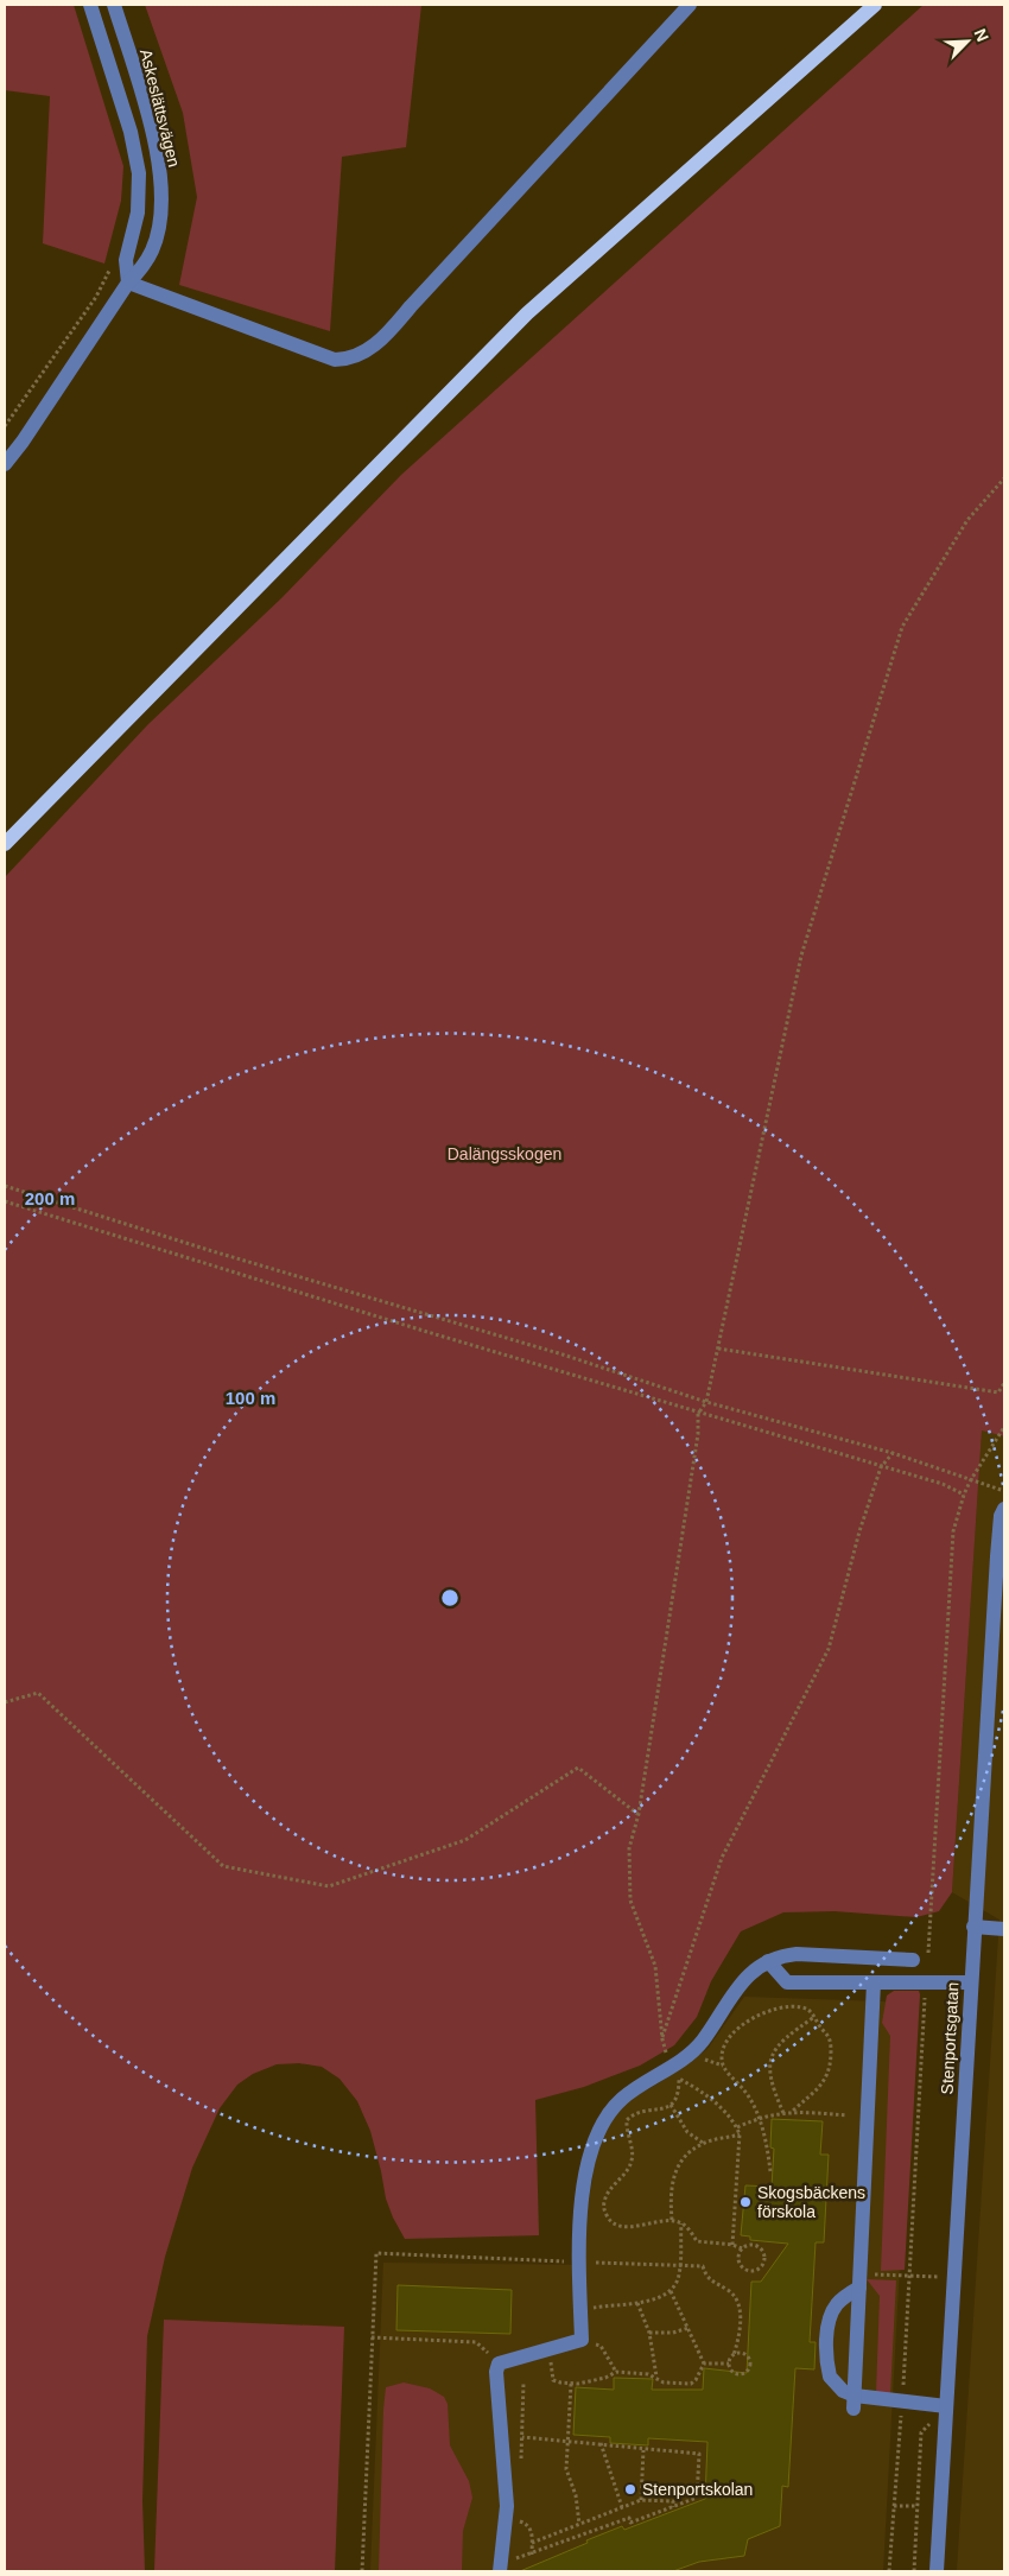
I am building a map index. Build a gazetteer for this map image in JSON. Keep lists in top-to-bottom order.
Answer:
{
  "streets": {
    "street": ["Askeslättsvägen", "Stenportsgatan"]
  },
  "parks": ["Dalängsskogen"],
  "places": ["Skogsbäckens förskola", "Stenportskolan"],
  "north": "top right",
  "rings": ["200 m", "100 m"]
}
